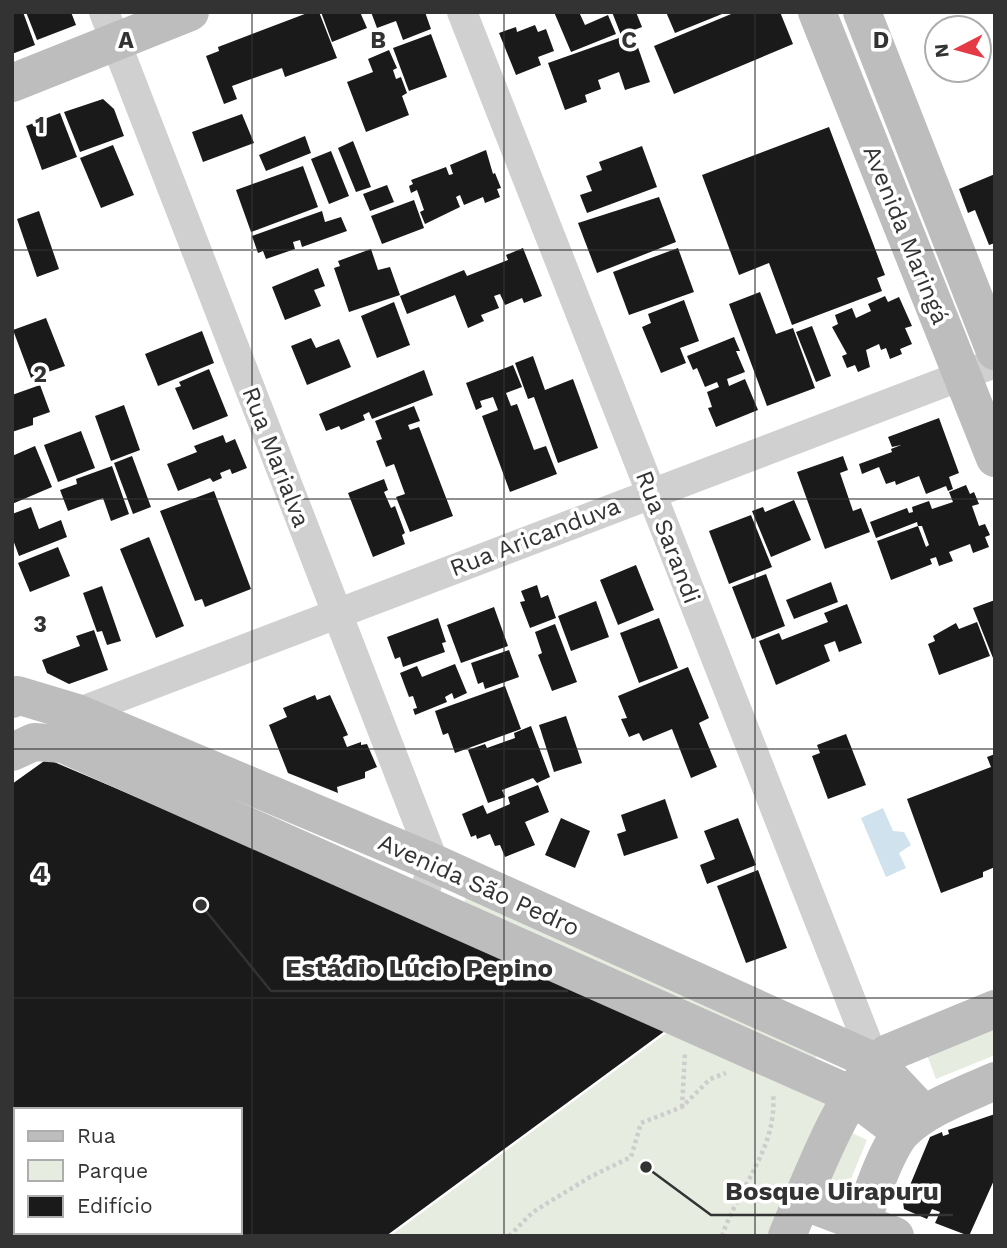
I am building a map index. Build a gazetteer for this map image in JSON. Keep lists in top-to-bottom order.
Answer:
{
  "streets": {
    "street": [
      "Avenida Maringá",
      "Rua Marialva",
      "Rua Aricanduva",
      "Rua Sarandi",
      "Avenida São Pedro"
    ]
  },
  "crossings": [
    ["Avenida Maringá", "Rua Aricanduva"],
    ["Rua Marialva", "Rua Aricanduva"],
    ["Rua Marialva", "Avenida São Pedro"],
    ["Rua Aricanduva", "Rua Sarandi"],
    ["Rua Aricanduva", "Avenida São Pedro"],
    ["Rua Sarandi", "Avenida São Pedro"]
  ],
  "places": ["Estádio Lúcio Pepino", "Bosque Uirapuru"],
  "legend": ["Rua", "Parque", "Edifício"],
  "north": "left",
  "grid": {
    "columns": [
      "A",
      "B",
      "C",
      "D"
    ],
    "rows": [
      "1",
      "2",
      "3",
      "4"
    ]
  }
}
